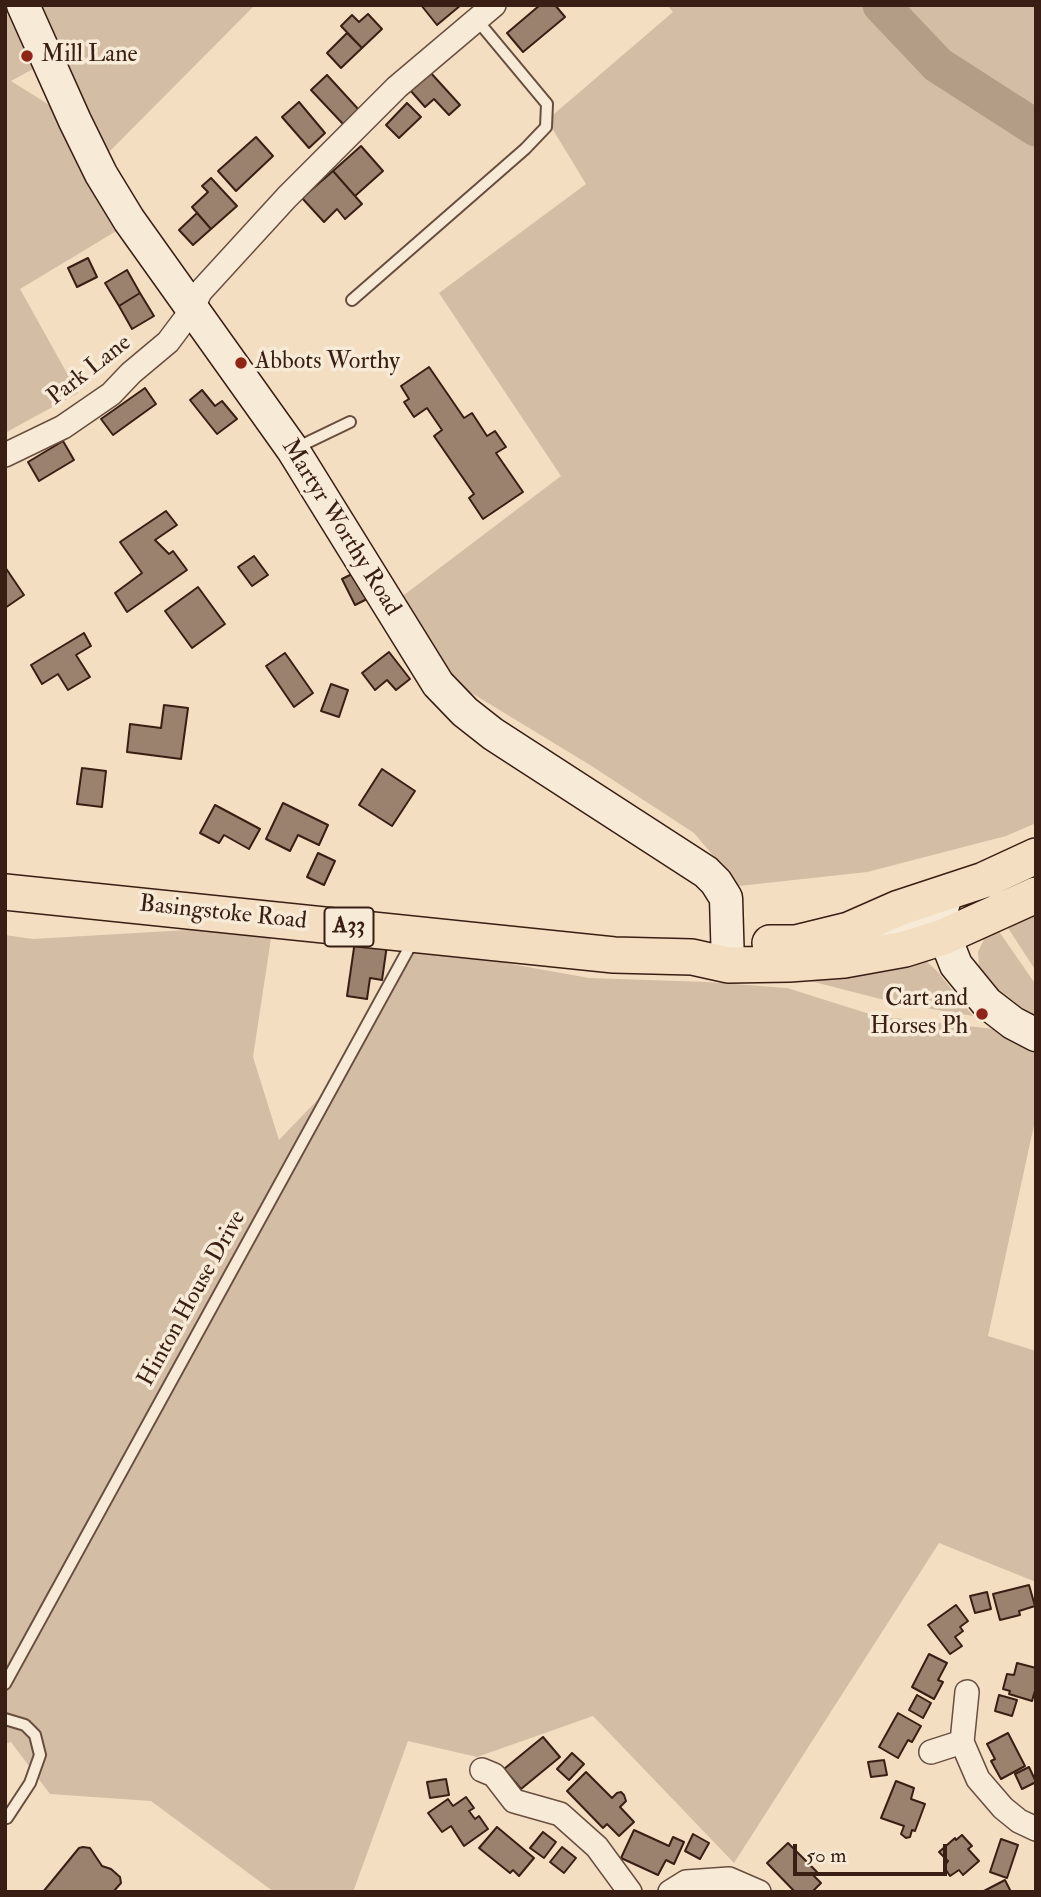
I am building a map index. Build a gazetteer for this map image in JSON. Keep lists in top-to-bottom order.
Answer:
{
  "streets": {
    "main road": ["Martyr Worthy Road", "Basingstoke Road", "A33"],
    "street": ["Park Lane"],
    "lane": ["Hinton House Drive"]
  },
  "crossings": [
    ["Park Lane", "Martyr Worthy Road"],
    ["Martyr Worthy Road", "Basingstoke Road"],
    ["Basingstoke Road", "A33"],
    ["Basingstoke Road", "Hinton House Drive"]
  ],
  "places": ["Mill Lane", "Abbots Worthy", "Cart and Horses Ph"],
  "scale_bar": "50 m"
}
